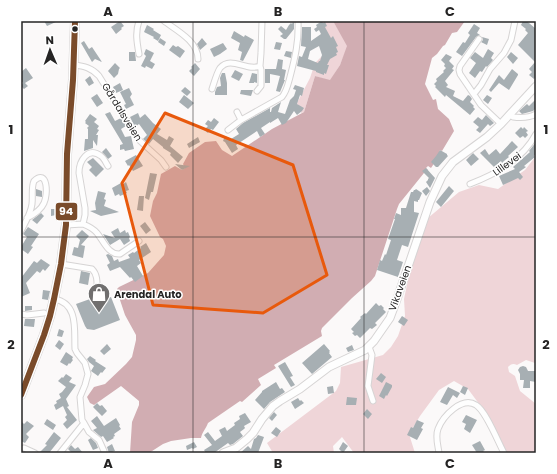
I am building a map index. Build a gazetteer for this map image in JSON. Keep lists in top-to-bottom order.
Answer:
{
  "streets": {
    "main road": ["Vikaveien"],
    "street": ["Gårdalsveien", "Lillevei"]
  },
  "places": {
    "shop": ["Arendal Auto"]
  },
  "lines": ["transit line 94"],
  "north": "top",
  "grid": {
    "columns": ["A", "B", "C"],
    "rows": ["1", "2"]
  }
}
